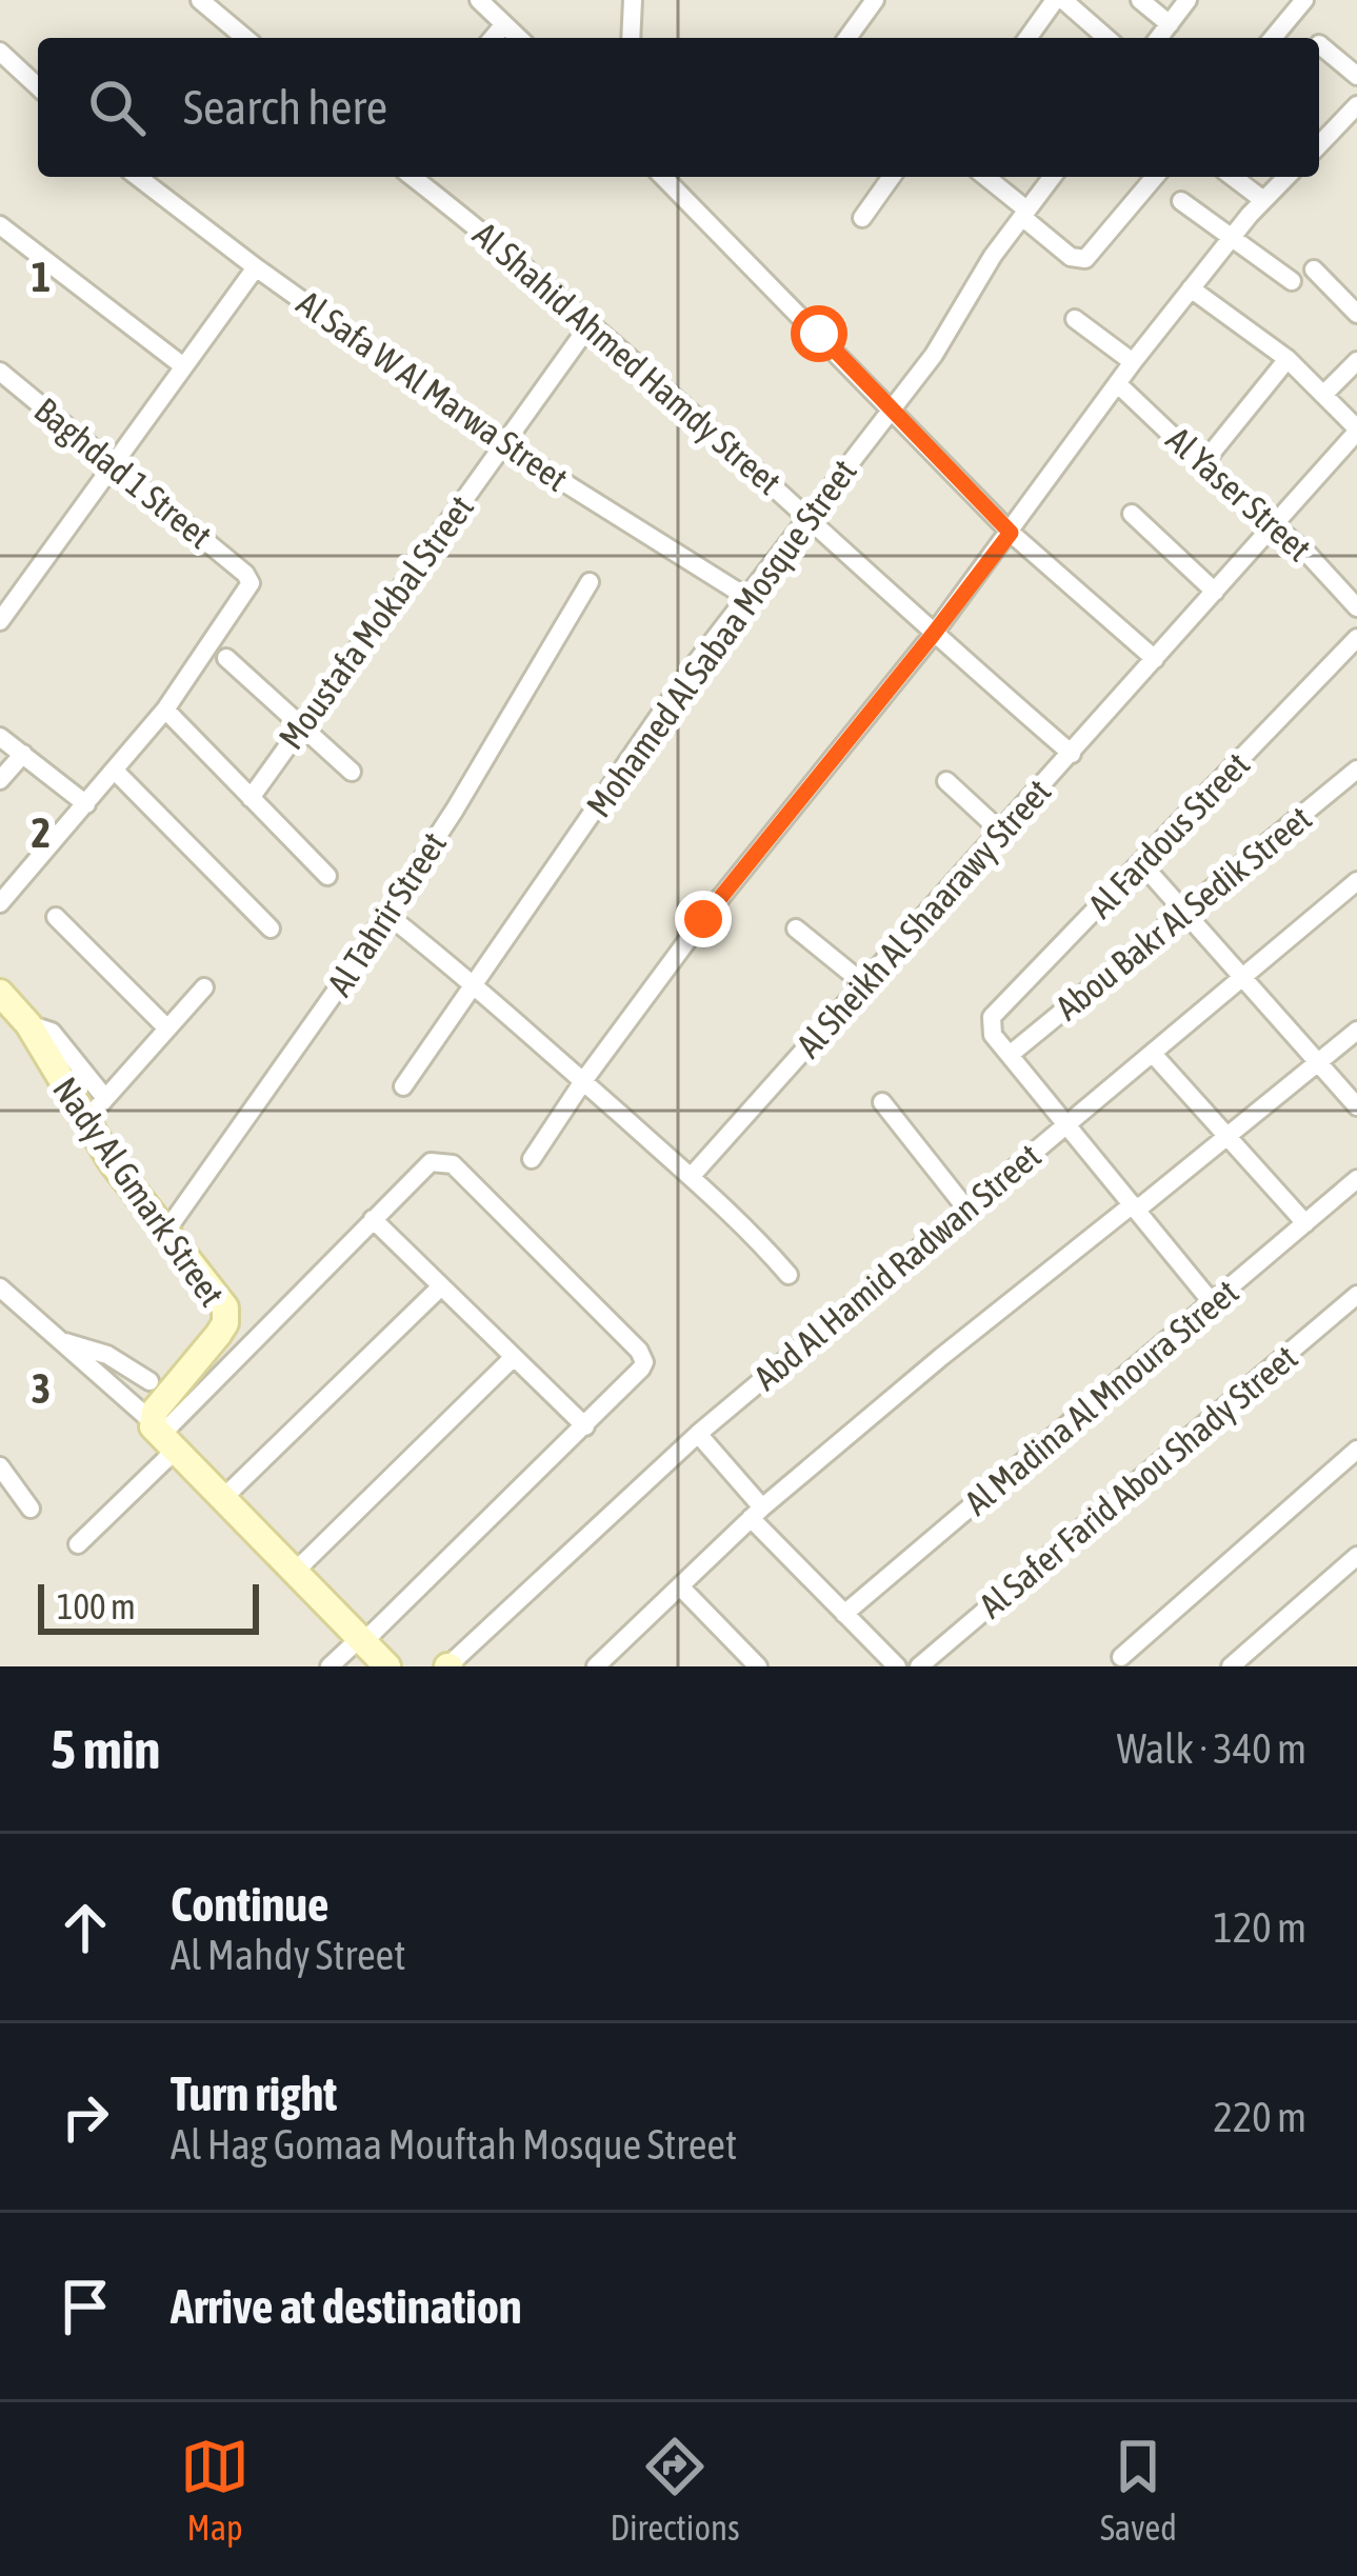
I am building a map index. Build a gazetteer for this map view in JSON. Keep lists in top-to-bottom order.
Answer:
{
  "streets": {
    "street": [
      "Al Shahid Ahmed Hamdy Street",
      "Al Safa W Al Marwa Street",
      "Baghdad 1 Street",
      "Al Yaser Street",
      "Moustafa Mokbal Street",
      "Mohamed Al Sabaa Mosque Street",
      "Al Fardous Street",
      "Abou Bakr Al Sedik Street",
      "Al Tahrir Street",
      "Al Sheikh Al Shaarawy Street",
      "Nady Al Gmark Street",
      "Abd Al Hamid Radwan Street",
      "Al Madina Al Mnoura Street",
      "Al Safer Farid Abou Shady Street"
    ]
  },
  "crossings": [
    ["Al Shahid Ahmed Hamdy Street", "Moustafa Mokbal Street"],
    ["Al Shahid Ahmed Hamdy Street", "Mohamed Al Sabaa Mosque Street"],
    ["Al Shahid Ahmed Hamdy Street", "Al Sheikh Al Shaarawy Street"],
    ["Al Safa W Al Marwa Street", "Moustafa Mokbal Street"],
    ["Al Safa W Al Marwa Street", "Mohamed Al Sabaa Mosque Street"],
    ["Al Yaser Street", "Al Sheikh Al Shaarawy Street"],
    ["Al Fardous Street", "Abou Bakr Al Sedik Street"],
    ["Al Tahrir Street", "Nady Al Gmark Street"]
  ],
  "scale_bar": "100 m",
  "page": {
    "search": "Search here",
    "scale": "100 m",
    "heading": ["5 min", "Walk · 340 m"],
    "list": [
      ["Continue", "Al Mahdy Street", "120 m"],
      ["Turn right", "Al Hag Gomaa Mouftah Mosque Street", "220 m"],
      "Arrive at destination"
    ],
    "nav": ["Map", "Directions", "Saved"]
  },
  "grid": {
    "rows": ["1", "2", "3"]
  }
}
